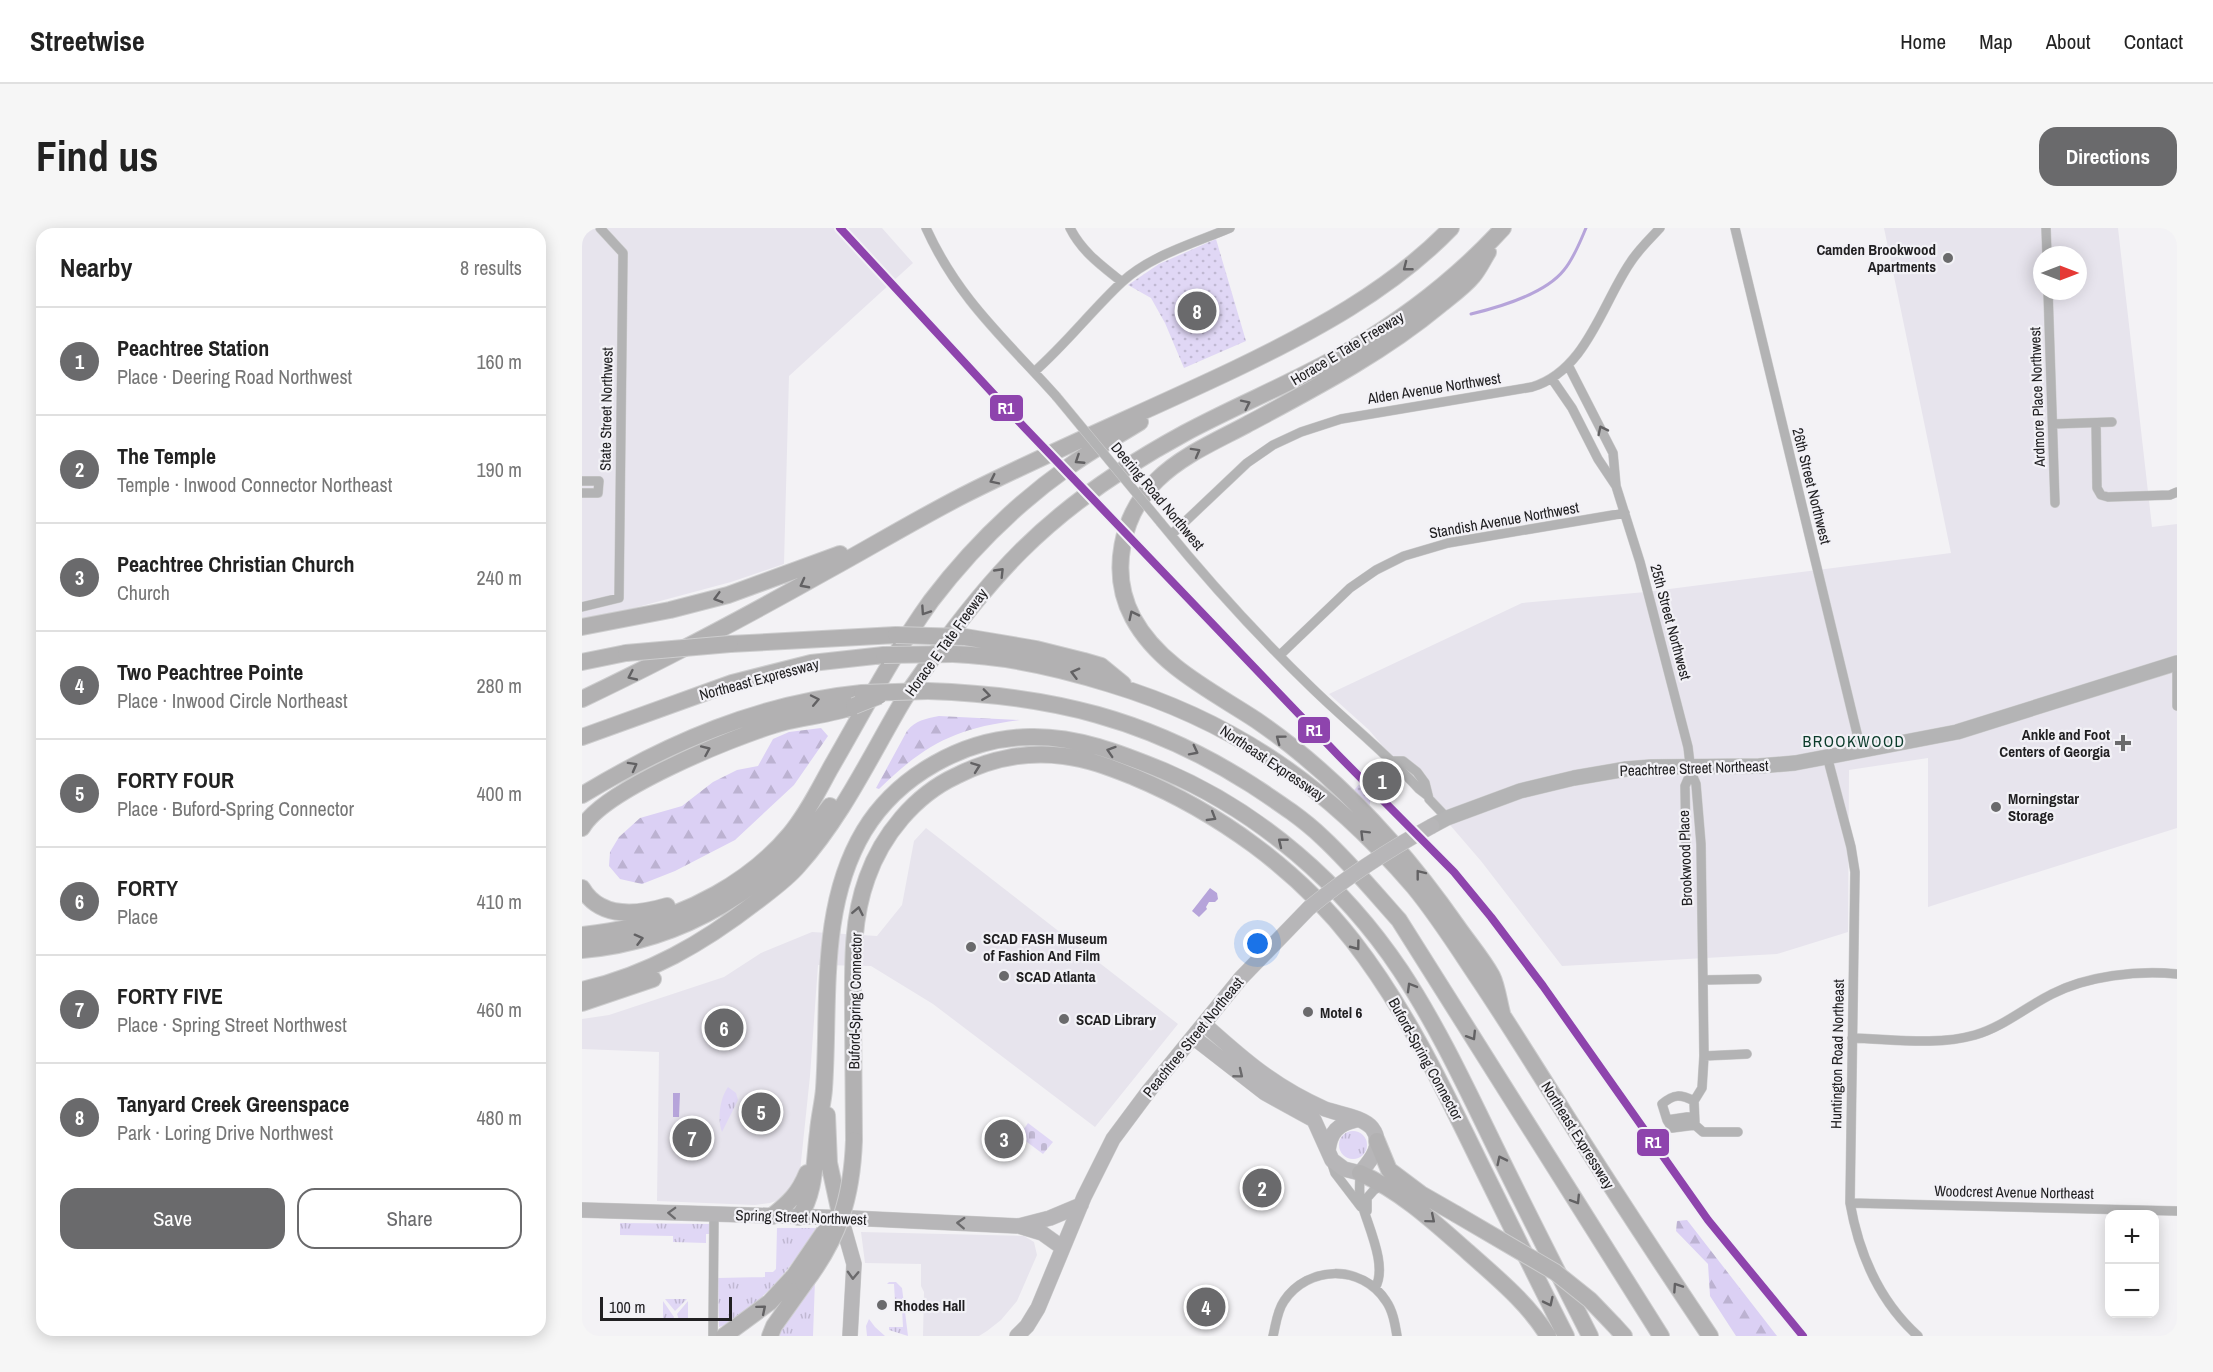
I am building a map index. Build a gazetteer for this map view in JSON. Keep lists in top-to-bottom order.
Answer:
{
  "streets": {
    "highway": [
      "Horace E Tate Freeway",
      "Northeast Expressway",
      "Peachtree Street Northeast",
      "Buford-Spring Connector"
    ],
    "main road": ["Spring Street Northwest"],
    "street": [
      "Alden Avenue Northwest",
      "Ardmore Place Northwest",
      "State Street Northwest",
      "26th Street Northwest",
      "Deering Road Northwest",
      "Standish Avenue Northwest",
      "25th Street Northwest",
      "Brookwood Place",
      "Huntington Road Northeast",
      "Woodcrest Avenue Northeast"
    ]
  },
  "crossings": [
    ["Alden Avenue Northwest", "Deering Road Northwest"],
    ["Alden Avenue Northwest", "25th Street Northwest"],
    ["26th Street Northwest", "Peachtree Street Northeast"],
    ["Deering Road Northwest", "Standish Avenue Northwest"],
    ["Deering Road Northwest", "Peachtree Street Northeast"],
    ["Standish Avenue Northwest", "25th Street Northwest"],
    ["25th Street Northwest", "Peachtree Street Northeast"],
    ["25th Street Northwest", "Brookwood Place"],
    ["Peachtree Street Northeast", "Brookwood Place"],
    ["Peachtree Street Northeast", "Huntington Road Northeast"],
    ["Peachtree Street Northeast", "Spring Street Northwest"],
    ["Huntington Road Northeast", "Woodcrest Avenue Northeast"]
  ],
  "one_way": ["Spring Street Northwest"],
  "districts": ["BROOKWOOD"],
  "places": {
    "other": [
      "Camden Brookwood Apartments",
      "Morningstar Storage",
      "SCAD FASH Museum of Fashion And Film",
      "SCAD Atlanta",
      "Motel 6",
      "SCAD Library",
      "Rhodes Hall"
    ],
    "health": ["Ankle and Foot Centers of Georgia"]
  },
  "lines": ["transit line R1"],
  "scale_bar": "100 m",
  "north": "right",
  "page": {
    "header": "Streetwise",
    "nav": [
      "Home",
      "Map",
      "About",
      "Contact"
    ],
    "buttons": [
      "Directions",
      ["Save", "Share"]
    ],
    "title": "Find us",
    "heading": ["Nearby", "8 results"],
    "pins": [
      "8",
      "1",
      "6",
      "5",
      "7",
      "3",
      "2",
      "4"
    ],
    "list": [
      {
        "mark": "1",
        "name": "Peachtree Station",
        "note": "Place · Deering Road Northwest",
        "value": "160 m"
      },
      {
        "mark": "2",
        "name": "The Temple",
        "note": "Temple · Inwood Connector Northeast",
        "value": "190 m"
      },
      {
        "mark": "3",
        "name": "Peachtree Christian Church",
        "note": "Church",
        "value": "240 m"
      },
      {
        "mark": "4",
        "name": "Two Peachtree Pointe",
        "note": "Place · Inwood Circle Northeast",
        "value": "280 m"
      },
      {
        "mark": "5",
        "name": "FORTY FOUR",
        "note": "Place · Buford-Spring Connector",
        "value": "400 m"
      },
      {
        "mark": "6",
        "name": "FORTY",
        "note": "Place",
        "value": "410 m"
      },
      {
        "mark": "7",
        "name": "FORTY FIVE",
        "note": "Place · Spring Street Northwest",
        "value": "460 m"
      },
      {
        "mark": "8",
        "name": "Tanyard Creek Greenspace",
        "note": "Park · Loring Drive Northwest",
        "value": "480 m"
      }
    ],
    "map_buttons": ["+", "−"],
    "scale": "100 m"
  }
}
